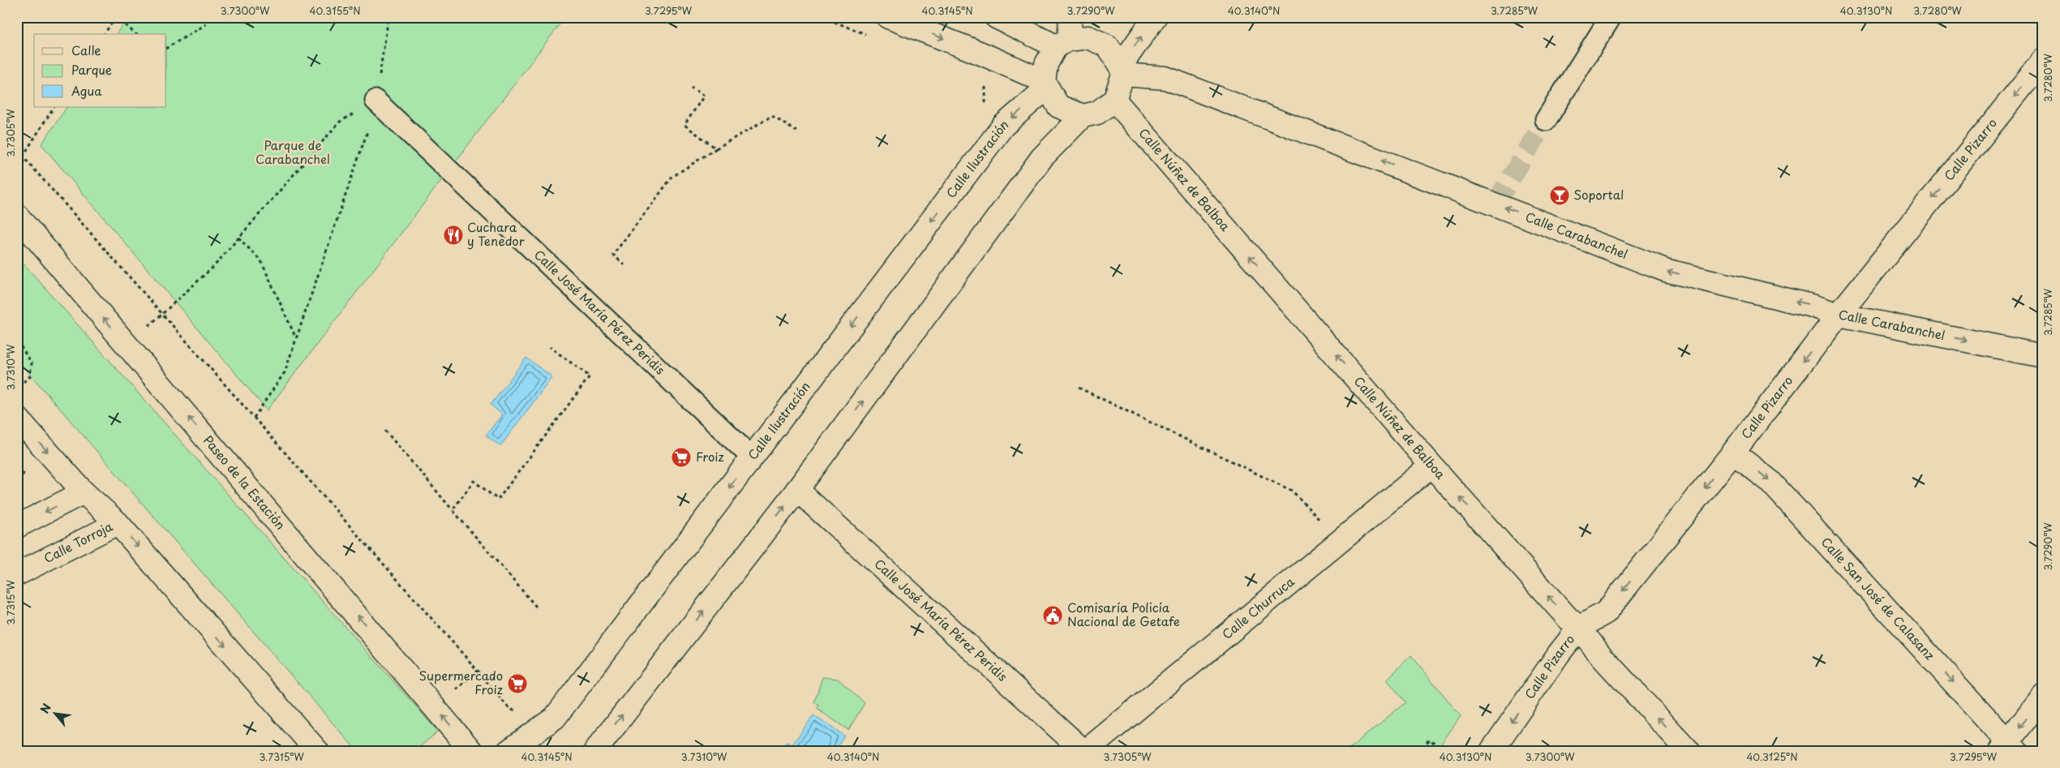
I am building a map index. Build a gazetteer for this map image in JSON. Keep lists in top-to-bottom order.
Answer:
{
  "streets": {
    "street": [
      "Calle Pizarro",
      "Calle Ilustración",
      "Calle Núñez de Balboa",
      "Calle Carabanchel",
      "Calle José María Pérez Peridis",
      "Paseo de la Estación",
      "Calle Torroja",
      "Calle San José de Calasanz",
      "Calle Churruca"
    ]
  },
  "crossings": [
    ["Calle Pizarro", "Calle Núñez de Balboa"],
    ["Calle Pizarro", "Calle Carabanchel"],
    ["Calle Pizarro", "Calle San José de Calasanz"],
    ["Calle Ilustración", "Calle Núñez de Balboa"],
    ["Calle Ilustración", "Calle Carabanchel"],
    ["Calle Ilustración", "Calle José María Pérez Peridis"],
    ["Calle Núñez de Balboa", "Calle Carabanchel"],
    ["Calle Núñez de Balboa", "Calle Churruca"],
    ["Calle José María Pérez Peridis", "Calle Churruca"]
  ],
  "one_way": ["Calle Pizarro", "Calle Núñez de Balboa", "Calle San José de Calasanz"],
  "parks": ["Parque de Carabanchel"],
  "places": {
    "bar": ["Soportal"],
    "restaurant": ["Cuchara y Tenedor"],
    "supermarket": ["Froiz", "Supermercado Froiz"],
    "public building": ["Comisaría Policía Nacional de Getafe"]
  },
  "legend": ["Calle", "Parque", "Agua"],
  "north": "top left",
  "coordinates": [
    "3.7300°W",
    "40.3155°N",
    "3.7295°W",
    "40.3145°N",
    "3.7290°W",
    "40.3140°N",
    "3.7285°W",
    "40.3130°N",
    "3.7280°W",
    "3.7305°W",
    "3.7310°W",
    "3.7315°W",
    "40.3125°N"
  ]
}
